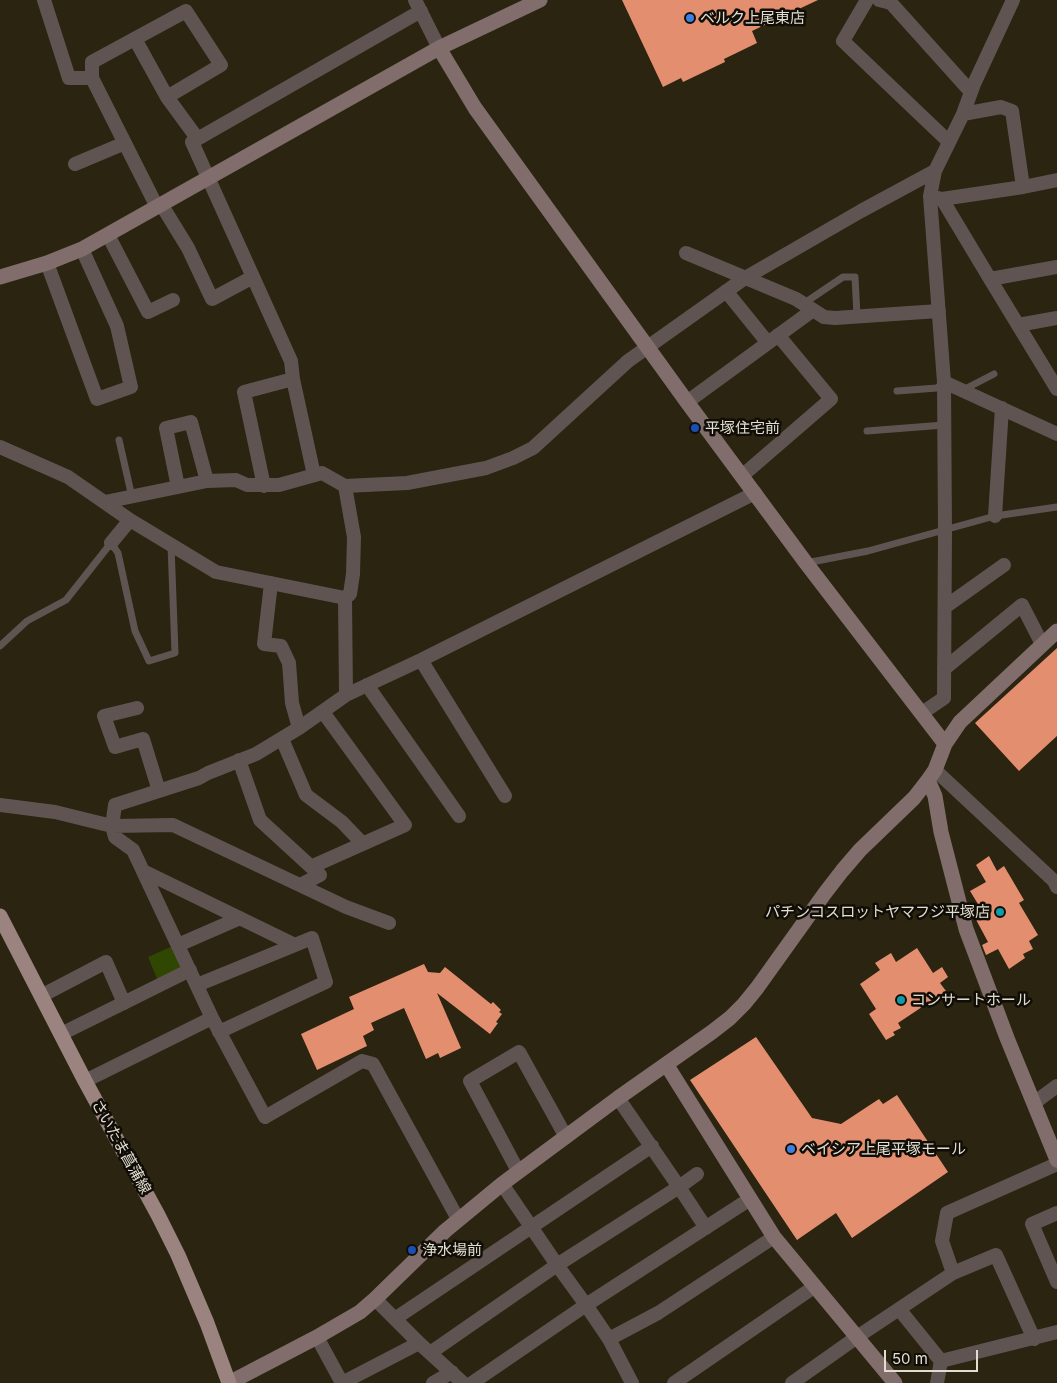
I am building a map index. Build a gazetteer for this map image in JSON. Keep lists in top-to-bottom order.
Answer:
{
  "streets": {
    "main road": ["さいたま菖蒲線"]
  },
  "places": [
    "ベルク上尾東店",
    "平塚住宅前",
    "パチンコスロットヤマフジ平塚店",
    "コンサートホール",
    "ベイシア上尾平塚モール",
    "浄水場前"
  ],
  "scale_bar": "50 m"
}
